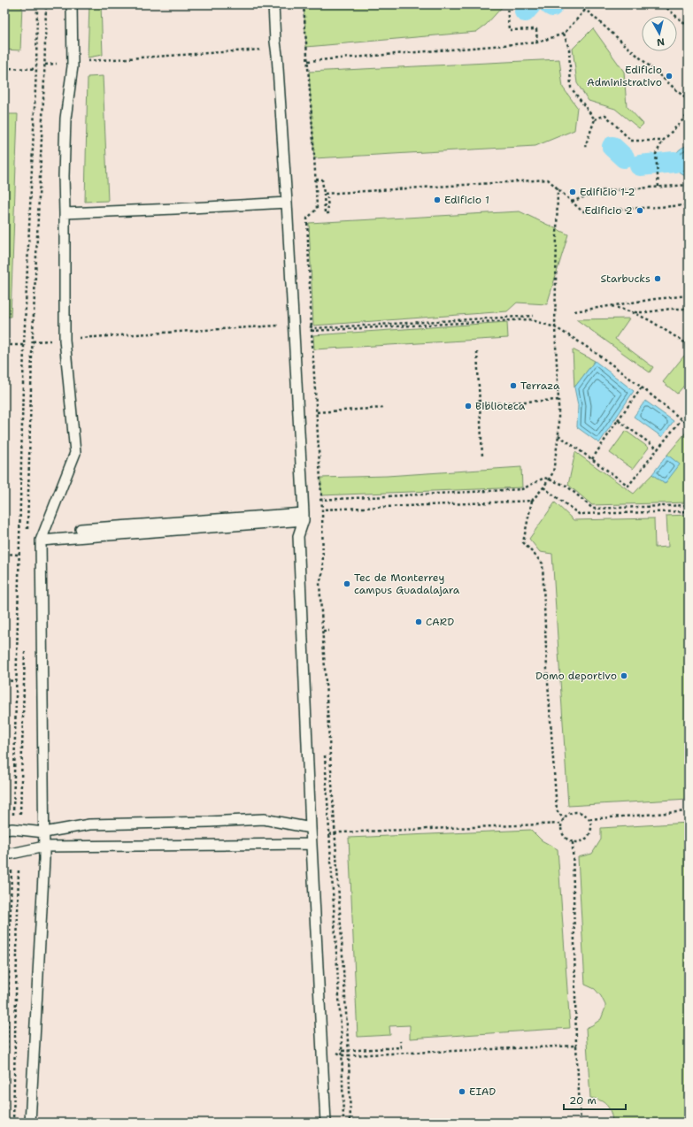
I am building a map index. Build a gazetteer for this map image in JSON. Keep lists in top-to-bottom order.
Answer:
{
  "places": [
    "Edificio Administrativo",
    "Edificio 1-2",
    "Edificio 1",
    "Edificio 2",
    "Starbucks",
    "Terraza",
    "Biblioteca",
    "Tec de Monterrey campus Guadalajara",
    "CARD",
    "Domo deportivo",
    "EIAD"
  ],
  "scale_bar": "20 m",
  "north": "bottom"
}
